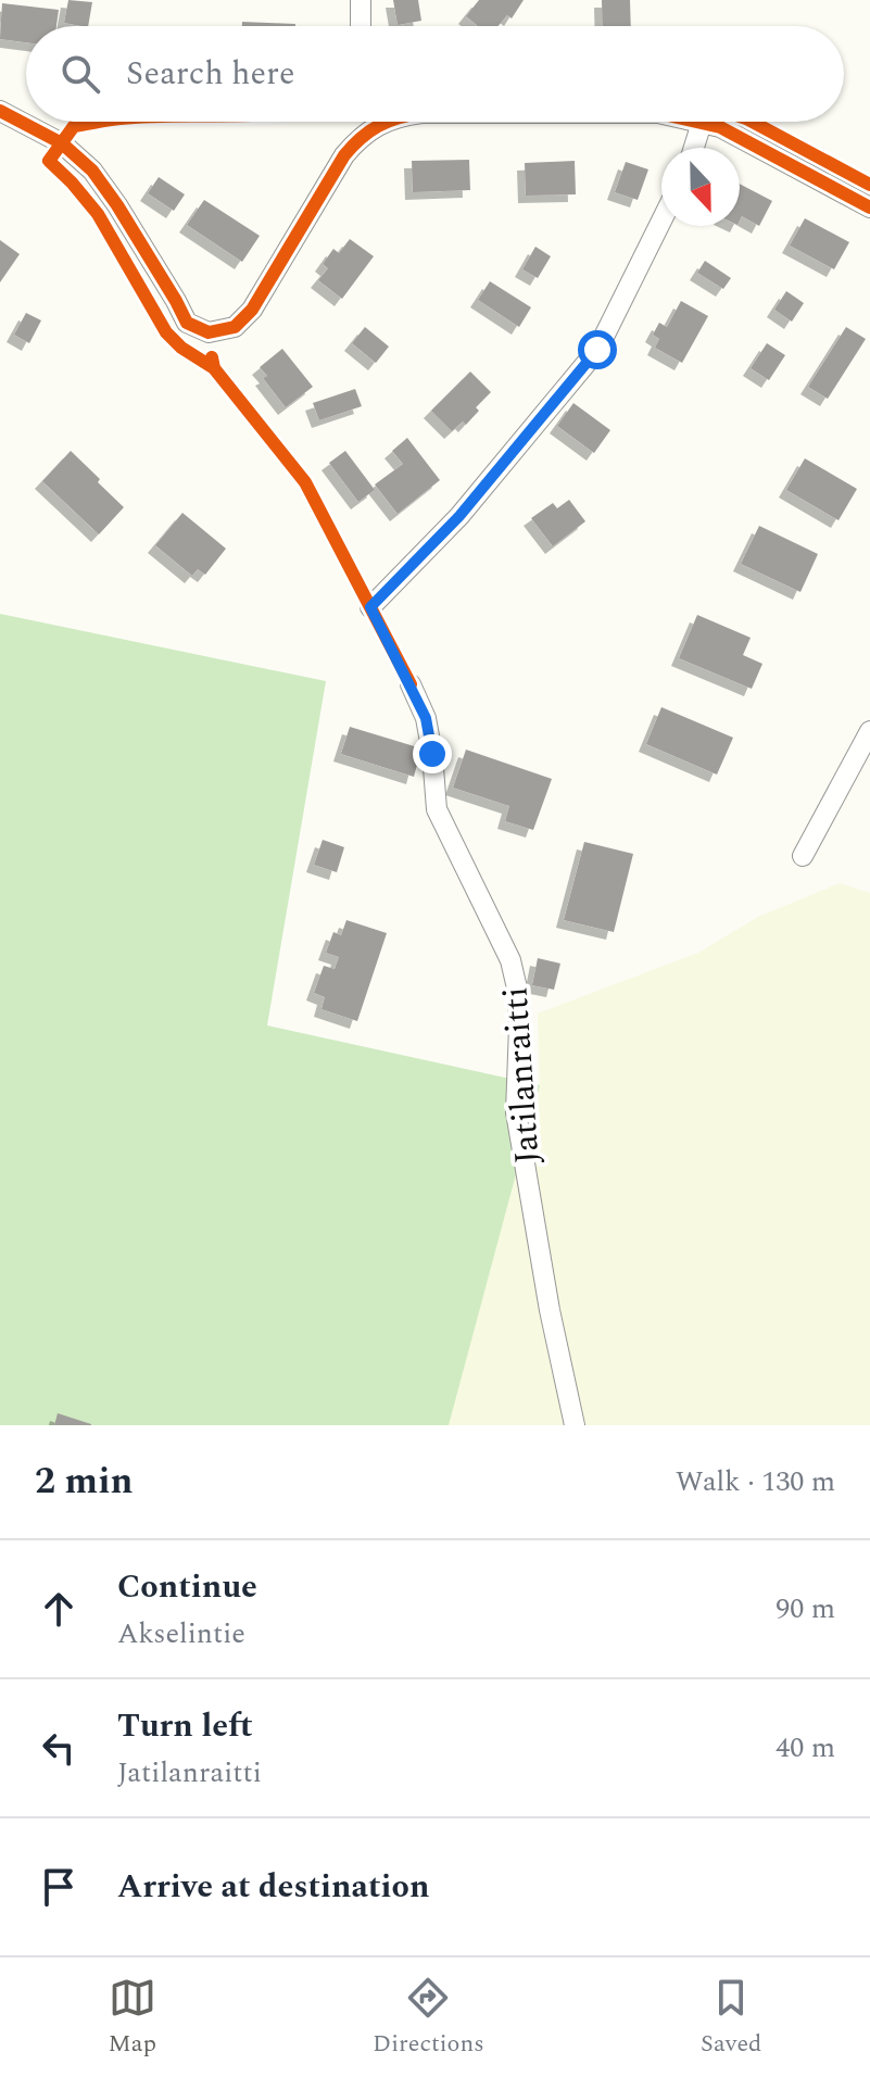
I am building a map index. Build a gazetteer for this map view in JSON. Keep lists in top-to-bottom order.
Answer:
{
  "streets": {
    "street": ["Jatilanraitti"]
  },
  "north": "bottom",
  "page": {
    "search": "Search here",
    "heading": ["2 min", "Walk · 130 m"],
    "list": [
      ["Continue", "Akselintie", "90 m"],
      ["Turn left", "Jatilanraitti", "40 m"],
      "Arrive at destination"
    ],
    "nav": ["Map", "Directions", "Saved"]
  }
}
